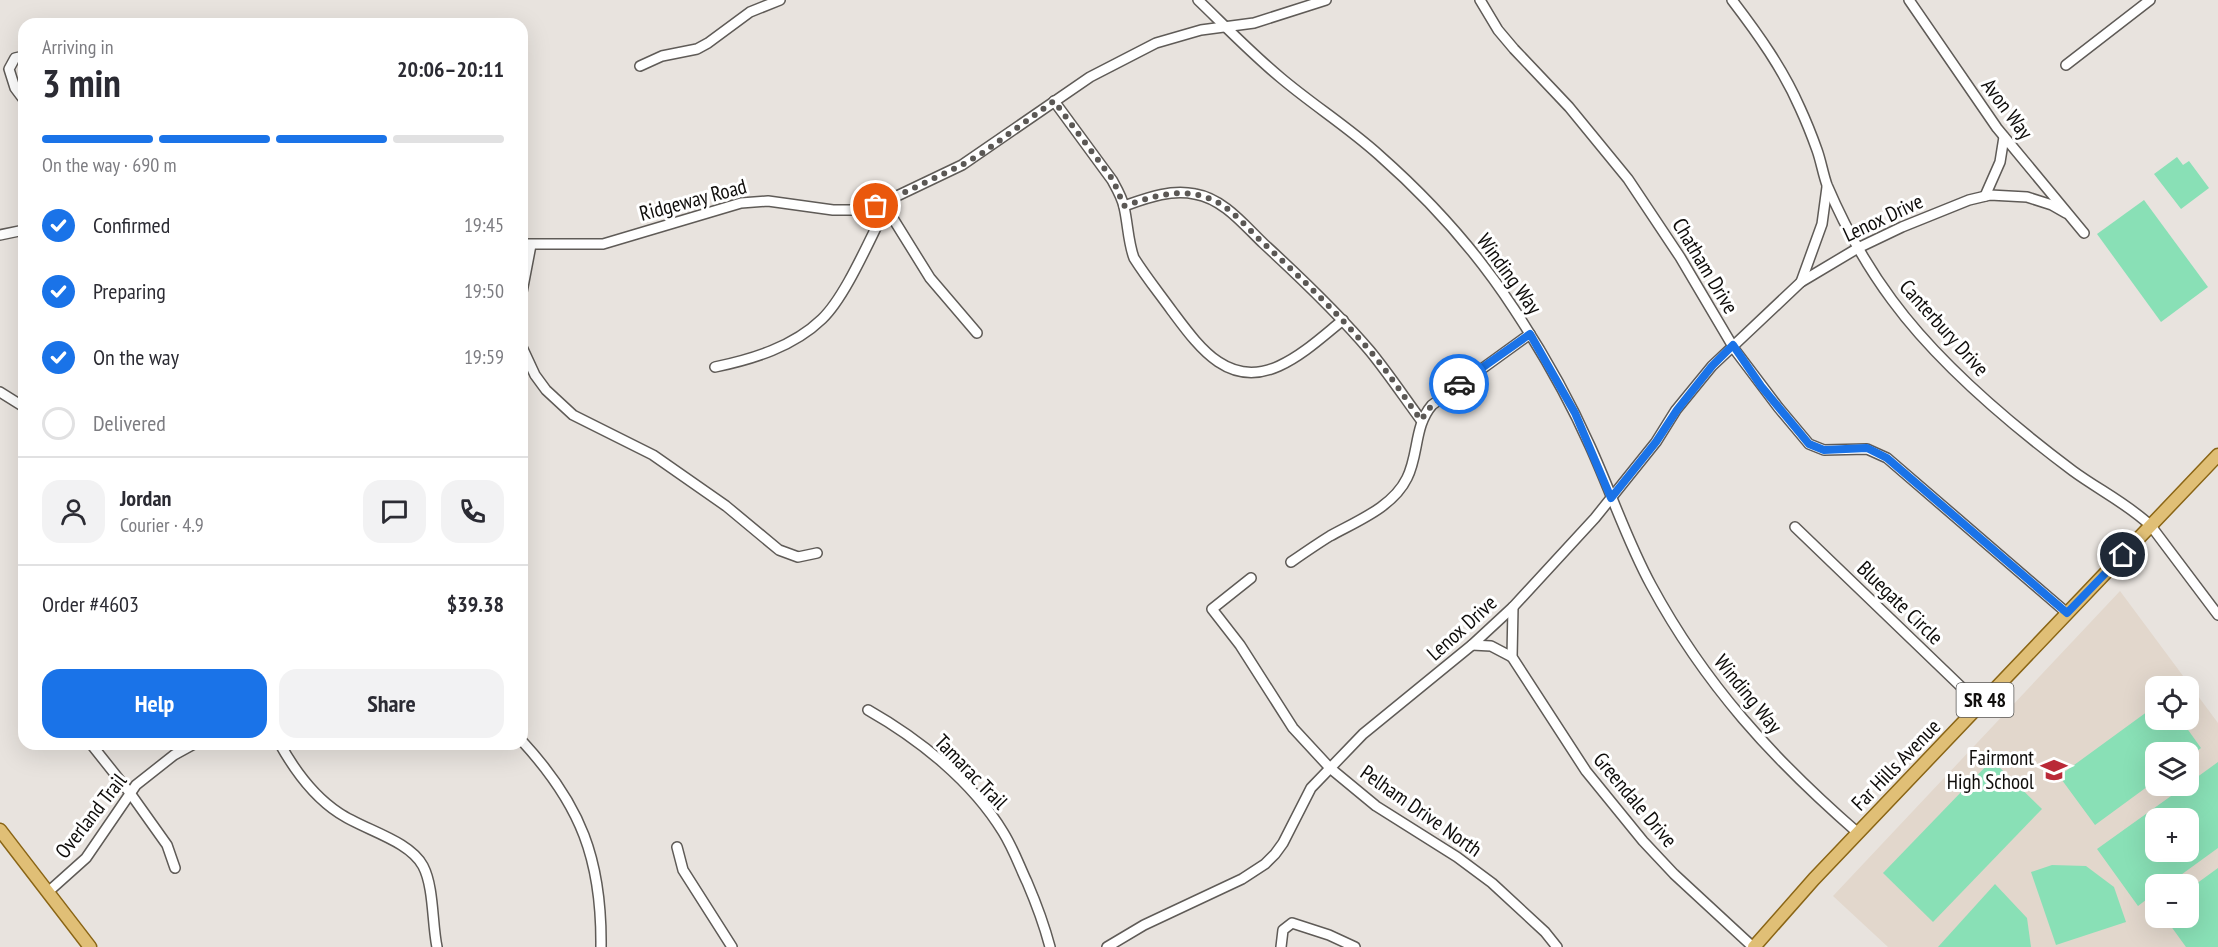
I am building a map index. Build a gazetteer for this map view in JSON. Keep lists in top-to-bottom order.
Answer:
{
  "streets": {
    "main road": ["SR 48", "Far Hills Avenue"],
    "street": [
      "Avon Way",
      "Ridgeway Road",
      "Lenox Drive",
      "Chatham Drive",
      "Winding Way",
      "Canterbury Drive",
      "Bluegate Circle",
      "Tamarac Trail",
      "Greendale Drive",
      "Pelham Drive North",
      "Overland Trail"
    ]
  },
  "crossings": [
    ["Avon Way", "Lenox Drive"],
    ["Ridgeway Road", "Winding Way"],
    ["Lenox Drive", "Chatham Drive"],
    ["Lenox Drive", "Winding Way"],
    ["Lenox Drive", "Canterbury Drive"],
    ["Lenox Drive", "Pelham Drive North"],
    ["Chatham Drive", "Far Hills Avenue"],
    ["Winding Way", "Far Hills Avenue"],
    ["Canterbury Drive", "Far Hills Avenue"],
    ["Bluegate Circle", "Far Hills Avenue"],
    ["Far Hills Avenue", "Greendale Drive"]
  ],
  "places": {
    "school or university": ["Fairmont High School"]
  },
  "page": {
    "heading": ["3 min", "Arriving in", "20:06–20:11"],
    "panel": [
      "Jordan",
      "Courier · 4.9",
      "Order #4603",
      "$39.38"
    ],
    "bar": "On the way · 690 m",
    "list": [
      ["Confirmed", "19:45"],
      ["Preparing", "19:50"],
      ["On the way", "19:59"],
      "Delivered"
    ],
    "buttons": ["Help", "Share"],
    "map_buttons": ["+", "−"]
  }
}
